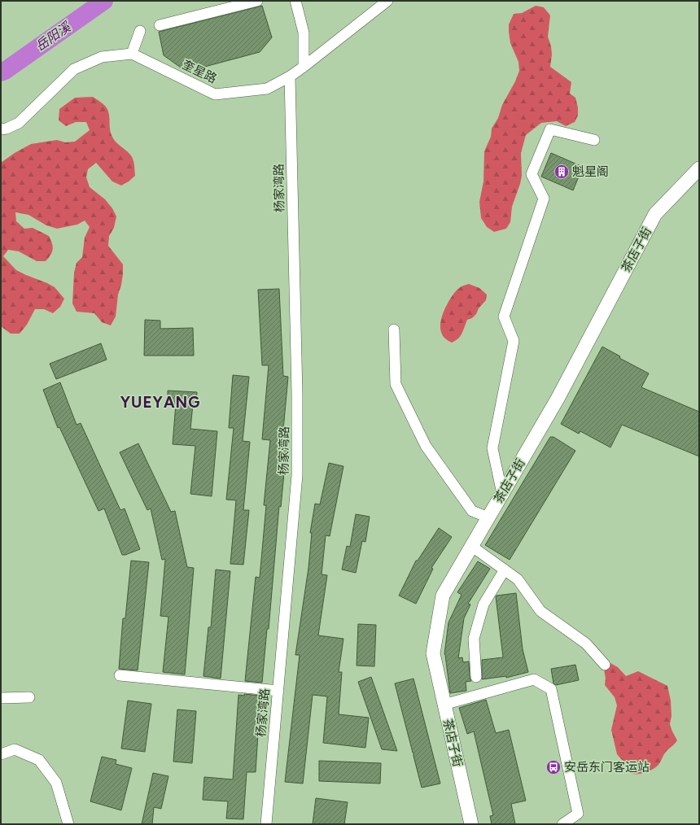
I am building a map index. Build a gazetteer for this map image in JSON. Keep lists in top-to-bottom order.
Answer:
{
  "streets": {
    "main road": ["茶店子街"],
    "street": ["奎星路", "杨家湾路"]
  },
  "crossings": [
    ["奎星路", "杨家湾路"]
  ],
  "districts": ["YUEYANG"],
  "water": ["岳阳溪"],
  "places": {
    "building": ["魁星阁"],
    "bus stop": ["安岳东门客运站"]
  }
}
